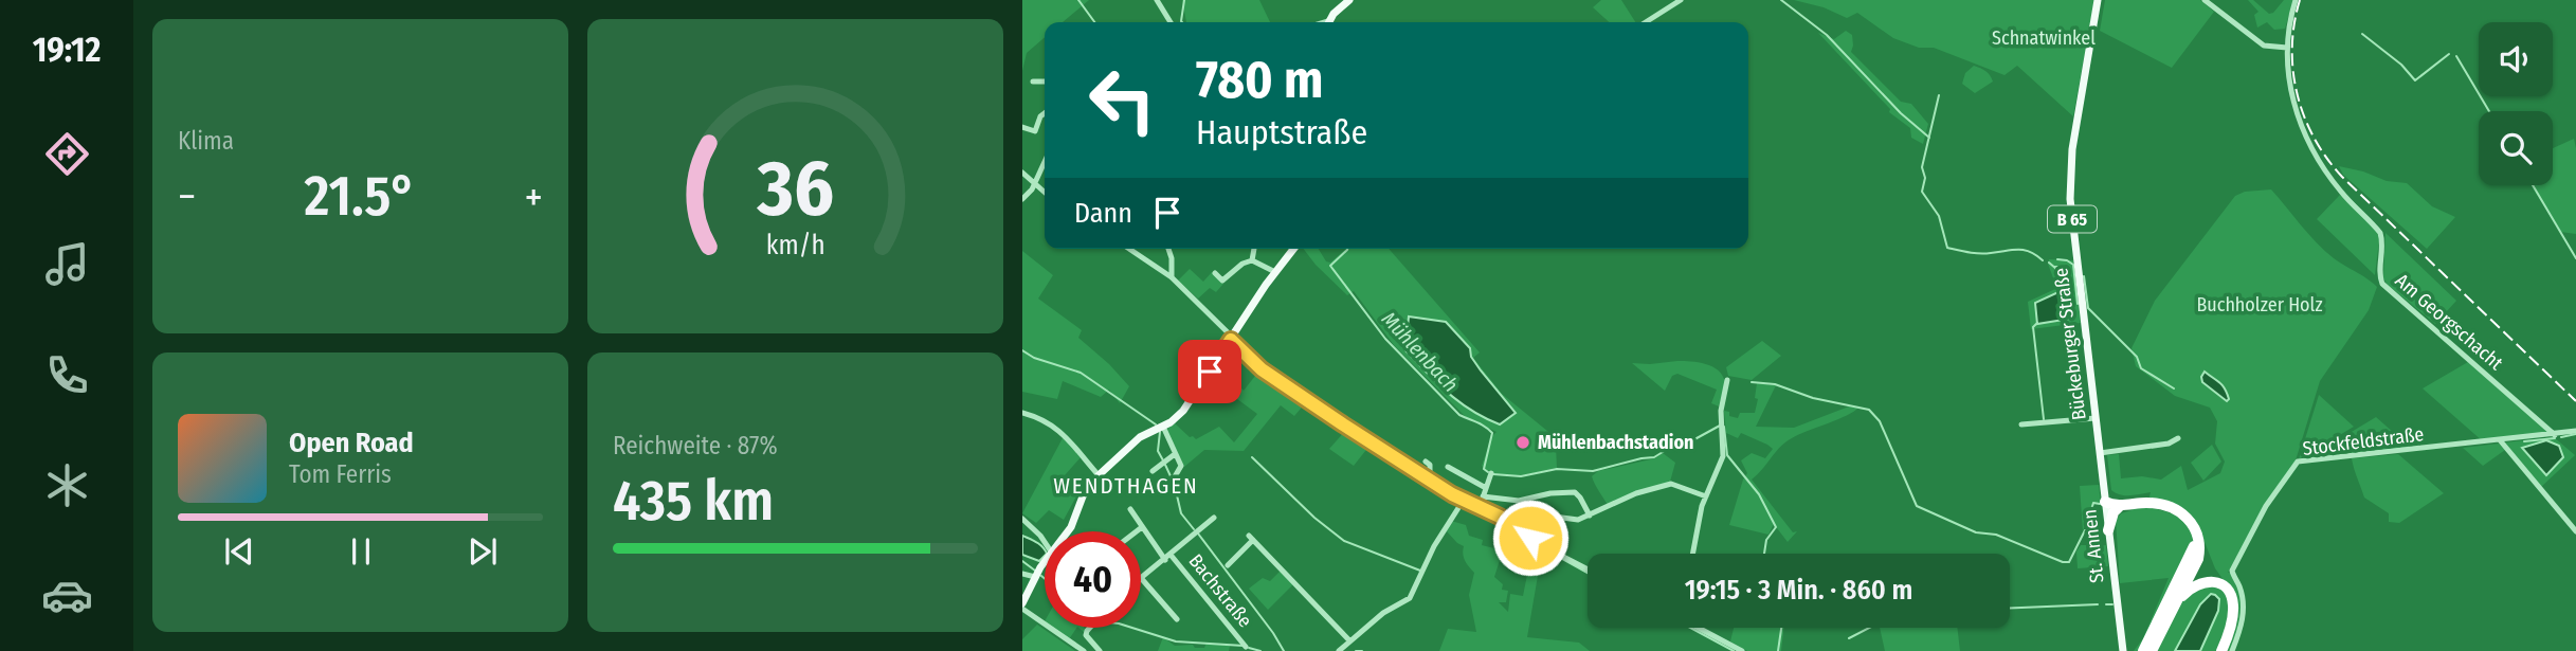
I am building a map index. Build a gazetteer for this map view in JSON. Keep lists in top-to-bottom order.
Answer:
{
  "streets": {
    "main road": ["B 65", "Bückeburger Straße", "St. Annen"],
    "street": ["Am Georgschacht", "Stockfeldstraße", "Bachstraße"]
  },
  "crossings": [
    ["Am Georgschacht", "Stockfeldstraße"],
    ["Bückeburger Straße", "St. Annen"]
  ],
  "districts": ["WENDTHAGEN"],
  "water": ["Mühlenbach"],
  "parks": ["Schnatwinkel", "Buchholzer Holz"],
  "places": ["Mühlenbachstadion"],
  "page": {
    "tabs": "19:12",
    "tile": [
      "Klima",
      ["Reichweite · 87%", "435 km"]
    ],
    "turn": ["780 m", "Hauptstraße"],
    "heat": ["−", "21.5°", "+"],
    "then": "Dann",
    "song": ["Open Road", "Tom Ferris"],
    "limit": "40",
    "trip": "19:15 · 3 Min. · 860 m",
    "gauge": ["36", "km/h"]
  }
}
